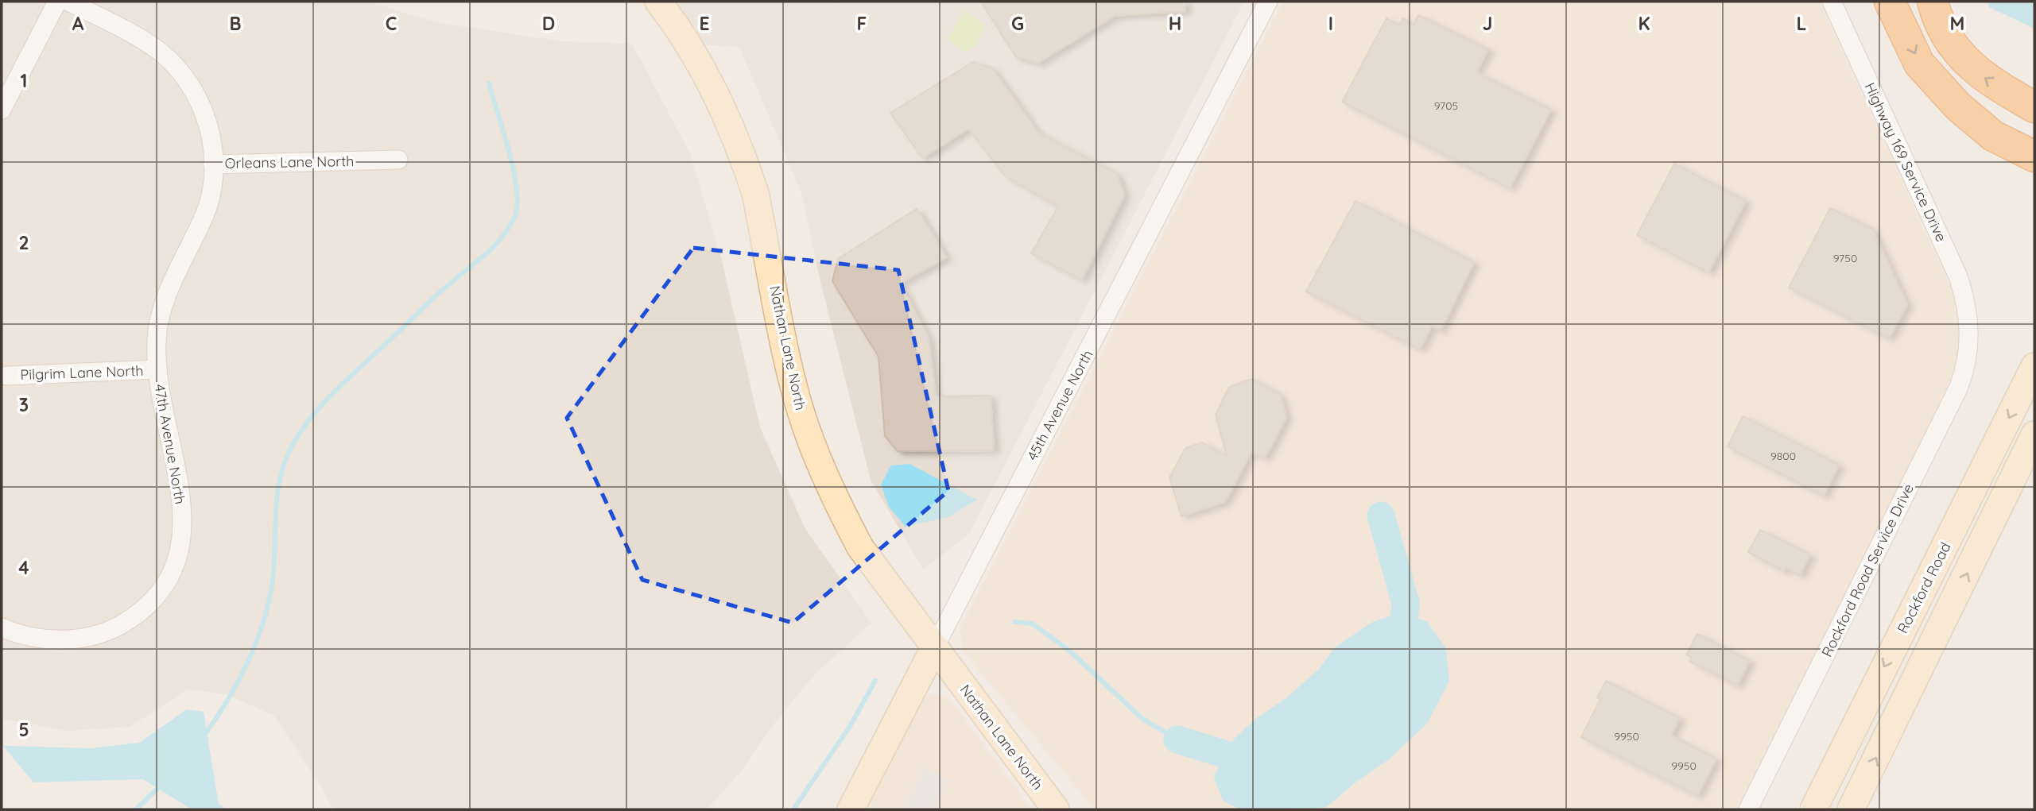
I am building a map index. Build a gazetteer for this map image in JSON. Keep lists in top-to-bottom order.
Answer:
{
  "streets": {
    "street": [
      "Orleans Lane North",
      "Highway 169 Service Drive",
      "Nathan Lane North",
      "Pilgrim Lane North",
      "45th Avenue North",
      "47th Avenue North",
      "Rockford Road Service Drive",
      "Rockford Road"
    ]
  },
  "crossings": [
    ["Orleans Lane North", "47th Avenue North"],
    ["Highway 169 Service Drive", "Rockford Road Service Drive"],
    ["Nathan Lane North", "45th Avenue North"],
    ["Pilgrim Lane North", "47th Avenue North"]
  ],
  "house_numbers": [
    "9705",
    "9750",
    "9800",
    "9950",
    "9950"
  ],
  "grid": {
    "columns": [
      "A",
      "B",
      "C",
      "D",
      "E",
      "F",
      "G",
      "H",
      "I",
      "J",
      "K",
      "L",
      "M"
    ],
    "rows": [
      "1",
      "2",
      "3",
      "4",
      "5"
    ]
  }
}
